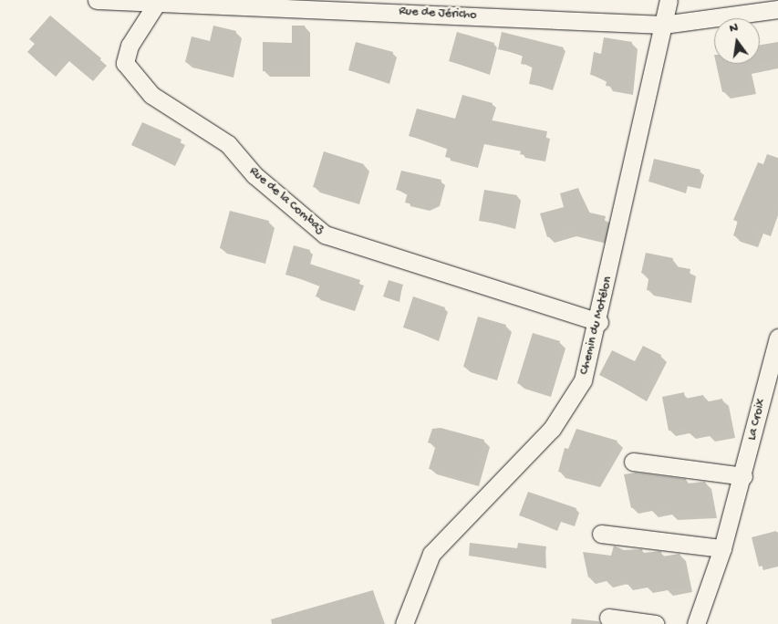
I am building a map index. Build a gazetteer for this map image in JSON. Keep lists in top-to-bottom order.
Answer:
{
  "streets": {
    "street": [
      "Rue de Jéricho",
      "Rue de la Combaz",
      "Chemin du Motélon",
      "La Croix"
    ]
  },
  "crossings": [
    ["Rue de Jéricho", "Rue de la Combaz"],
    ["Rue de Jéricho", "Chemin du Motélon"],
    ["Rue de la Combaz", "Chemin du Motélon"]
  ],
  "north": "top"
}
